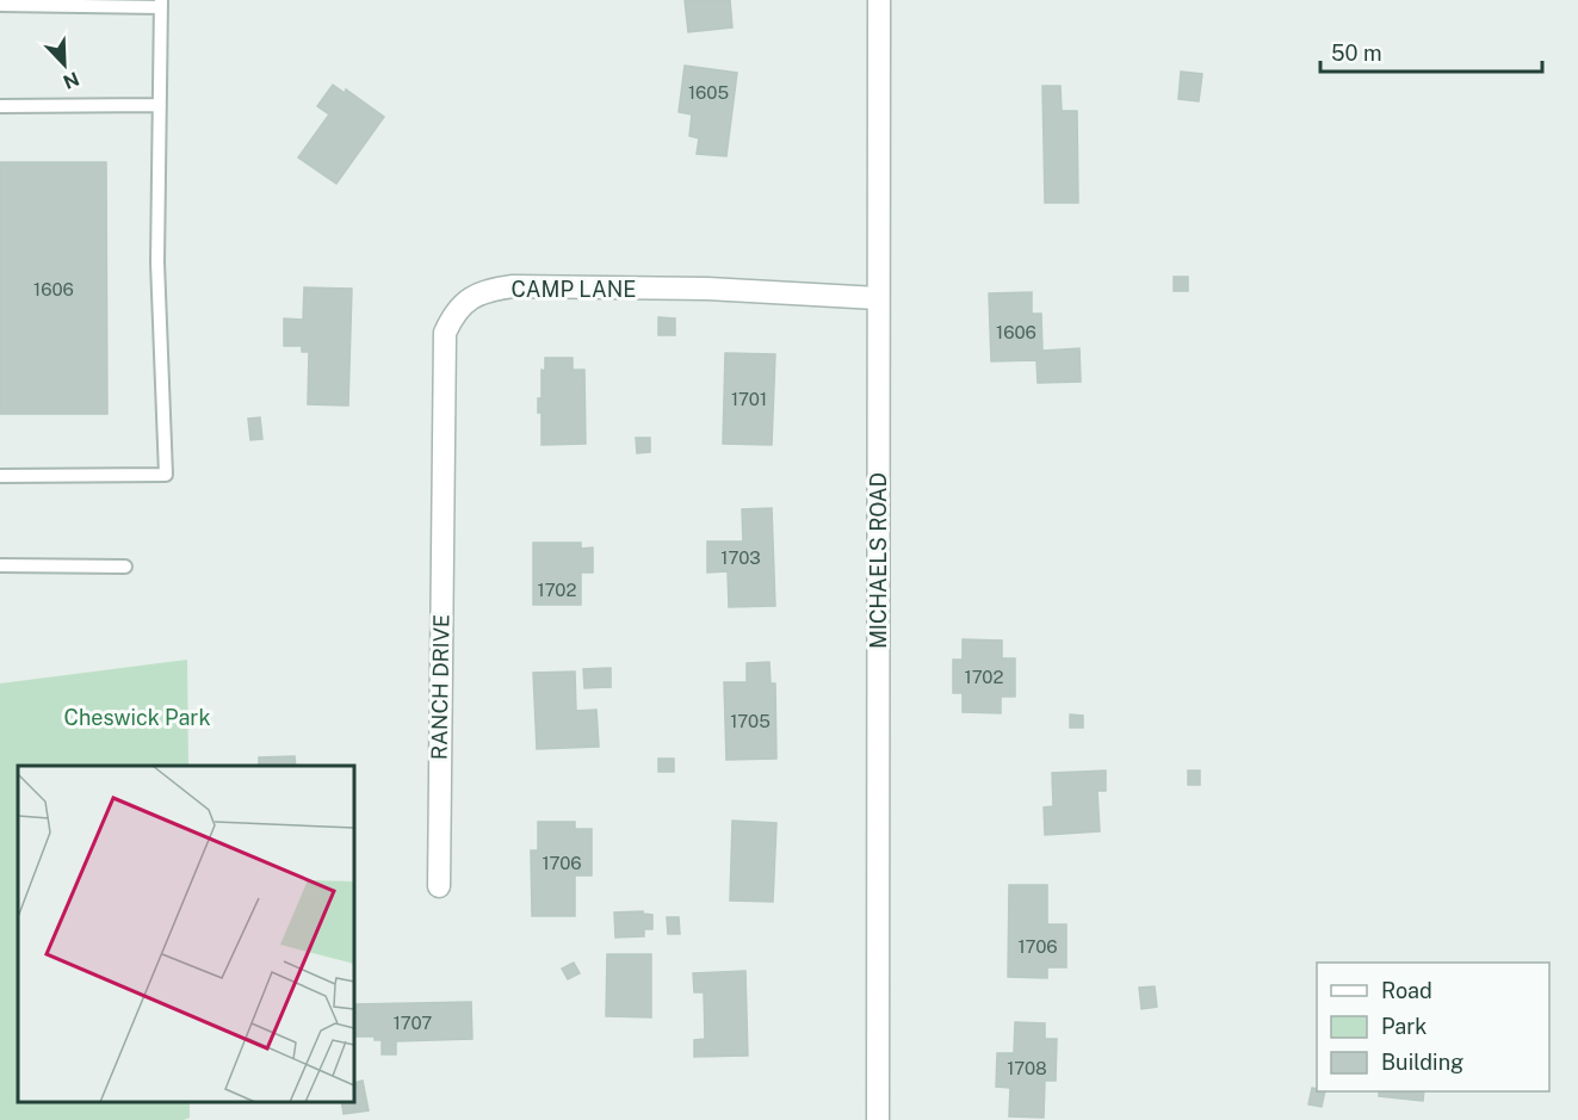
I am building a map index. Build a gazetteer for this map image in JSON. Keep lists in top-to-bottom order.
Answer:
{
  "streets": {
    "street": ["CAMP LANE", "MICHAELS ROAD", "RANCH DRIVE"]
  },
  "crossings": [
    ["CAMP LANE", "MICHAELS ROAD"],
    ["CAMP LANE", "RANCH DRIVE"]
  ],
  "parks": ["Cheswick Park"],
  "house_numbers": [
    "1605",
    "1606",
    "1606",
    "1701",
    "1703",
    "1702",
    "1702",
    "1705",
    "1706",
    "1706",
    "1707",
    "1708"
  ],
  "legend": ["Road", "Park", "Building"],
  "scale_bar": "50 m",
  "north": "bottom right"
}
